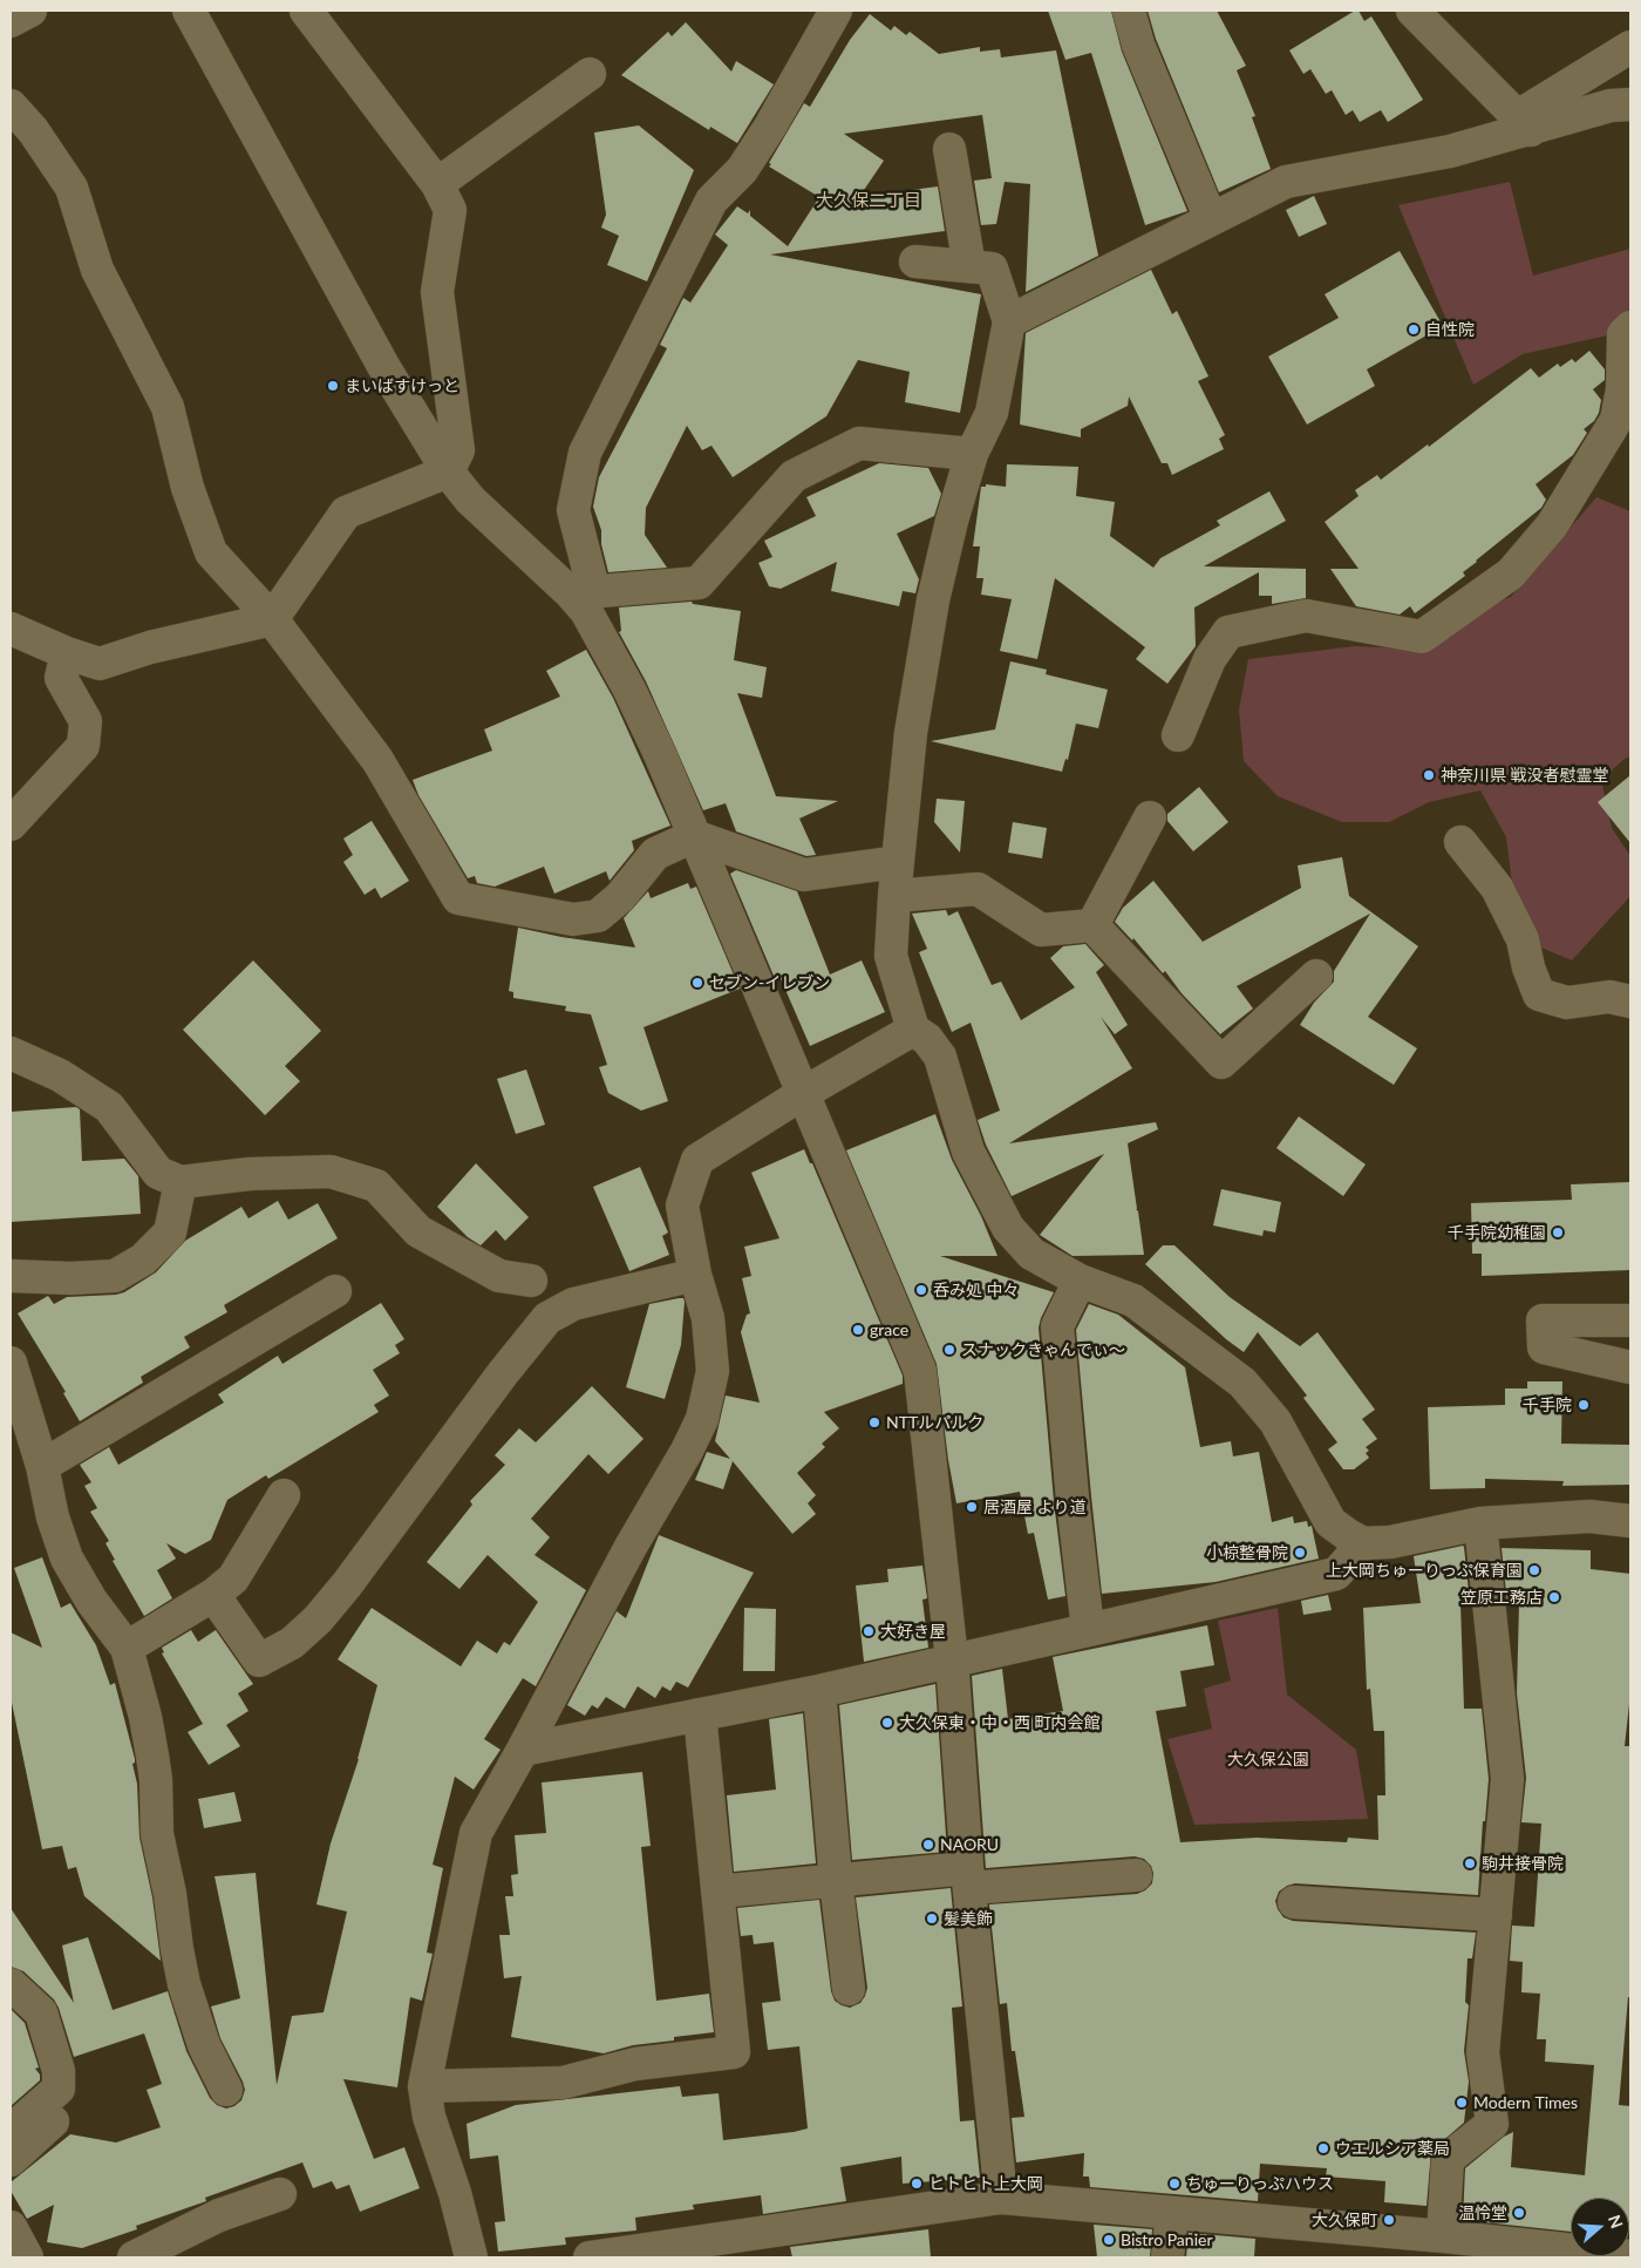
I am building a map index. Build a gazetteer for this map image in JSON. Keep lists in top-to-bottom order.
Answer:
{
  "districts": ["大久保二丁目"],
  "parks": ["大久保公園"],
  "places": [
    "自性院",
    "まいばすけっと",
    "神奈川県 戦没者慰霊堂",
    "セブン-イレブン",
    "千手院幼稚園",
    "呑み処 中々",
    "grace",
    "スナックきゃんでぃ〜",
    "千手院",
    "NTTルパルク",
    "居酒屋 より道",
    "小椋整骨院",
    "上大岡ちゅーりっぷ保育園",
    "笠原工務店",
    "大好き屋",
    "大久保東・中・西 町内会館",
    "NAORU",
    "駒井接骨院",
    "髪美飾",
    "Modern Times",
    "ウエルシア薬局",
    "ヒトヒト上大岡",
    "ちゅーりっぷハウス",
    "温怜堂",
    "大久保町",
    "Bistro Panier"
  ],
  "north": "right"
}
